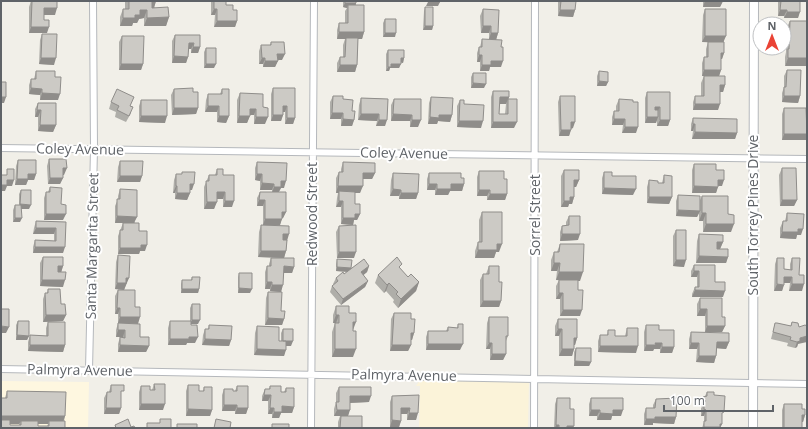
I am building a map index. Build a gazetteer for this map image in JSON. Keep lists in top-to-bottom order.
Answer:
{
  "streets": {
    "street": [
      "Coley Avenue",
      "Redwood Street",
      "Sorrel Street",
      "South Torrey Pines Drive",
      "Santa Margarita Street",
      "Palmyra Avenue"
    ]
  },
  "crossings": [
    ["Coley Avenue", "Redwood Street"],
    ["Coley Avenue", "Sorrel Street"],
    ["Coley Avenue", "South Torrey Pines Drive"],
    ["Coley Avenue", "Santa Margarita Street"],
    ["Redwood Street", "Palmyra Avenue"],
    ["Sorrel Street", "Palmyra Avenue"],
    ["South Torrey Pines Drive", "Palmyra Avenue"],
    ["Santa Margarita Street", "Palmyra Avenue"]
  ],
  "scale_bar": "100 m",
  "north": "top"
}
